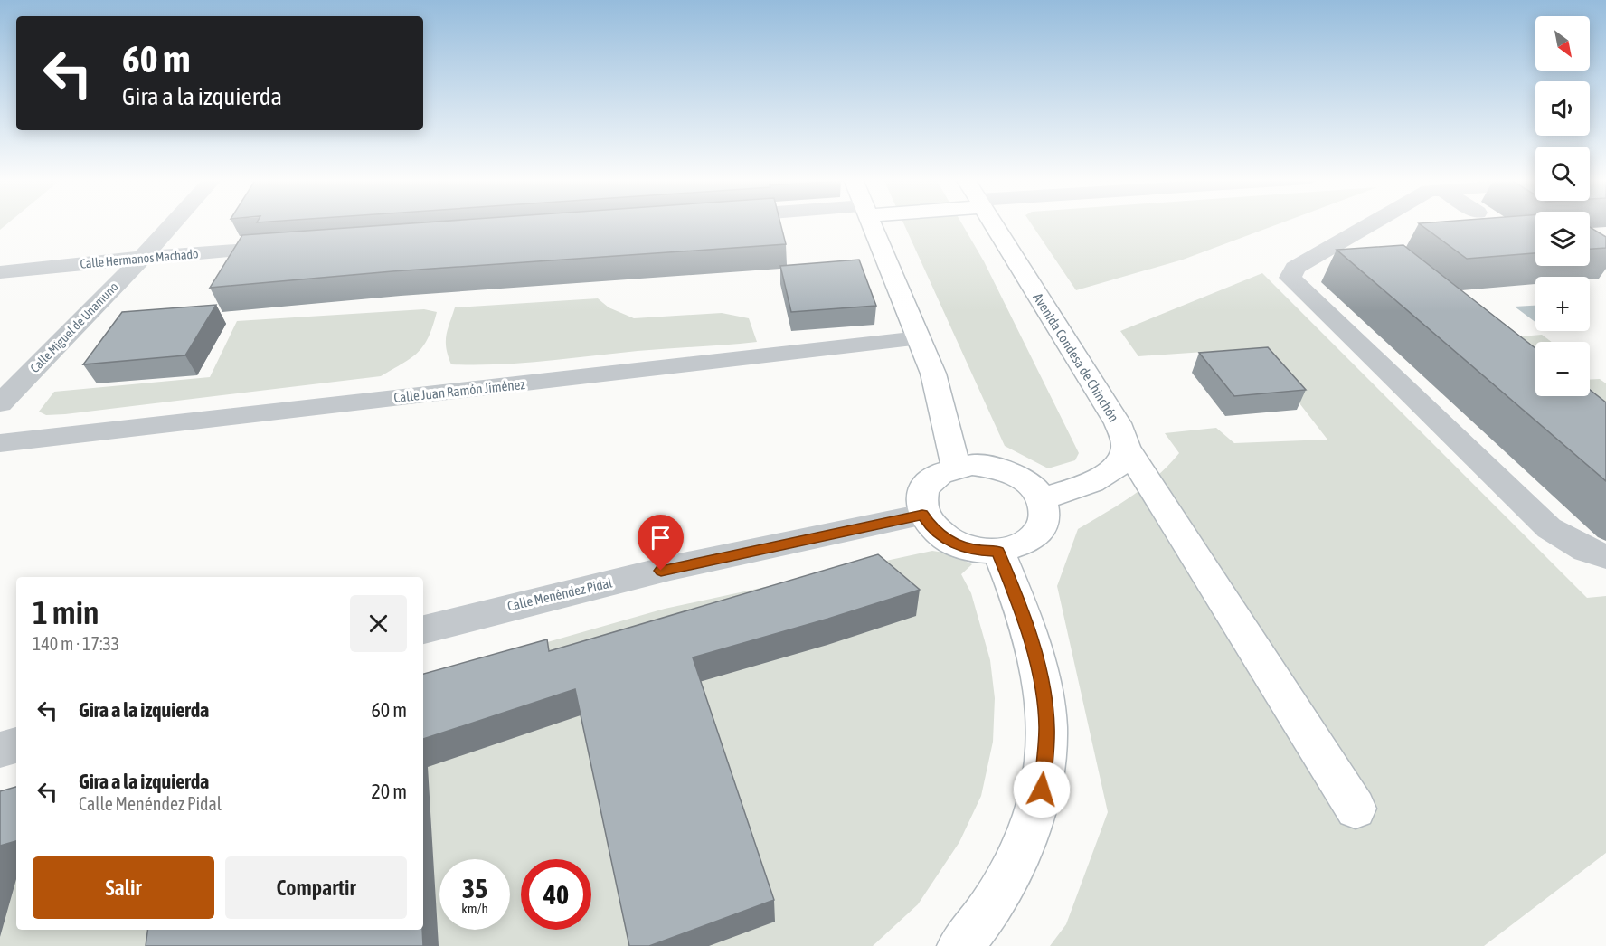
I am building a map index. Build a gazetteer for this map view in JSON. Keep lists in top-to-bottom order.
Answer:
{
  "streets": {
    "street": [
      "Calle Hermanos Machado",
      "Calle Miguel de Unamuno",
      "Avenida Condesa de Chinchón",
      "Calle Juan Ramón Jiménez",
      "Calle Menéndez Pidal"
    ]
  },
  "crossings": [
    ["Calle Hermanos Machado", "Calle Miguel de Unamuno"]
  ],
  "north": "bottom right",
  "page": {
    "map_buttons": ["+", "−"],
    "turn": ["60 m", "Gira a la izquierda"],
    "heading": ["1 min", "140 m · 17:33"],
    "list": [
      {
        "name": "Gira a la izquierda",
        "value": "60 m"
      },
      {
        "name": "Gira a la izquierda",
        "note": "Calle Menéndez Pidal",
        "value": "20 m"
      }
    ],
    "buttons": ["Salir", "Compartir"],
    "speed": "35 km/h",
    "limit": "40"
  }
}
